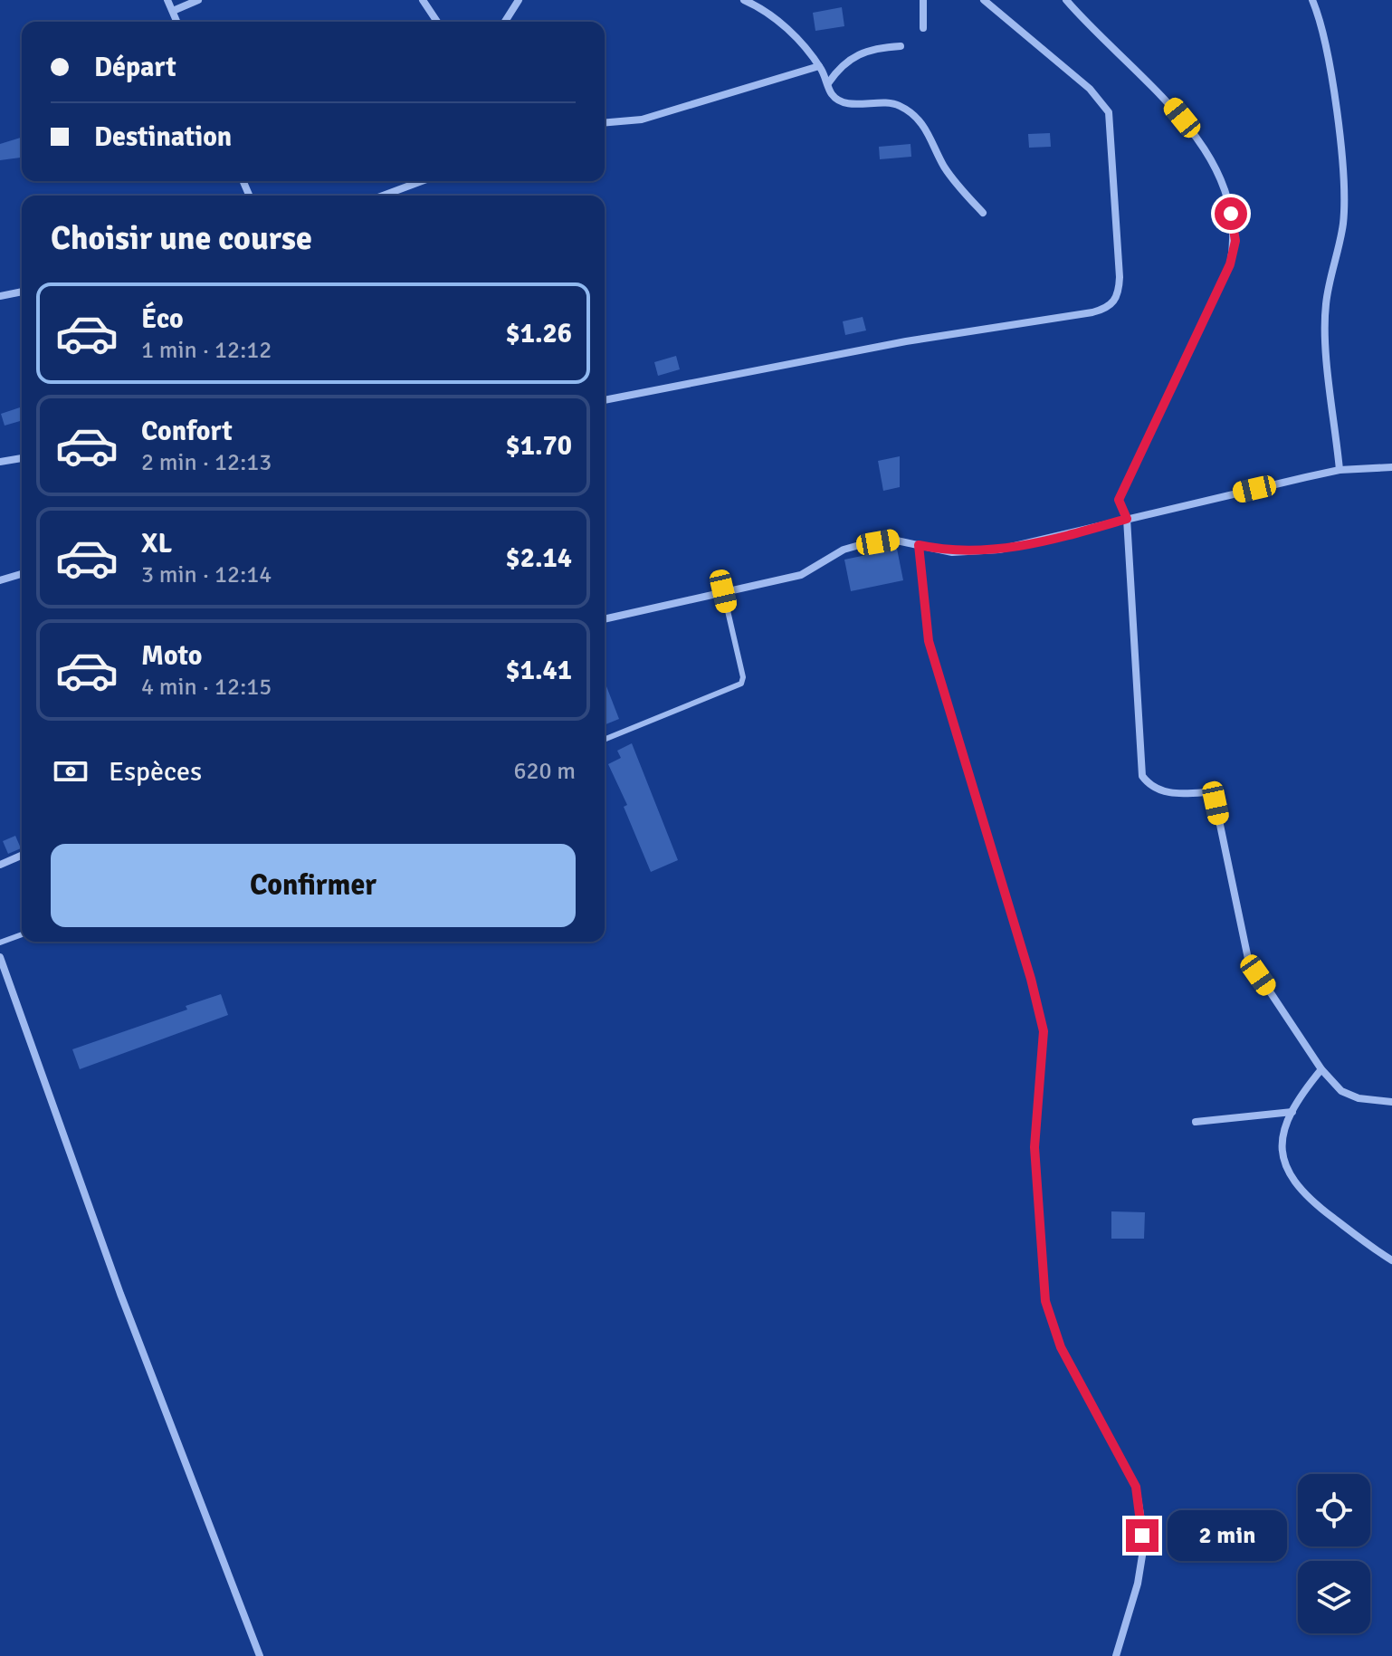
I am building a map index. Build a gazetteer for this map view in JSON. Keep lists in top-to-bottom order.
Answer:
{
  "page": {
    "banner": ["Départ", "Destination"],
    "heading": "Choisir une course",
    "list": [
      {
        "name": "Éco",
        "note": "1 min · 12:12",
        "value": "$1.26"
      },
      {
        "name": "Confort",
        "note": "2 min · 12:13",
        "value": "$1.70"
      },
      {
        "name": "XL",
        "note": "3 min · 12:14",
        "value": "$2.14"
      },
      {
        "name": "Moto",
        "note": "4 min · 12:15",
        "value": "$1.41"
      }
    ],
    "pay": ["Espèces", "620 m"],
    "buttons": "Confirmer",
    "bubble": "2 min"
  }
}
